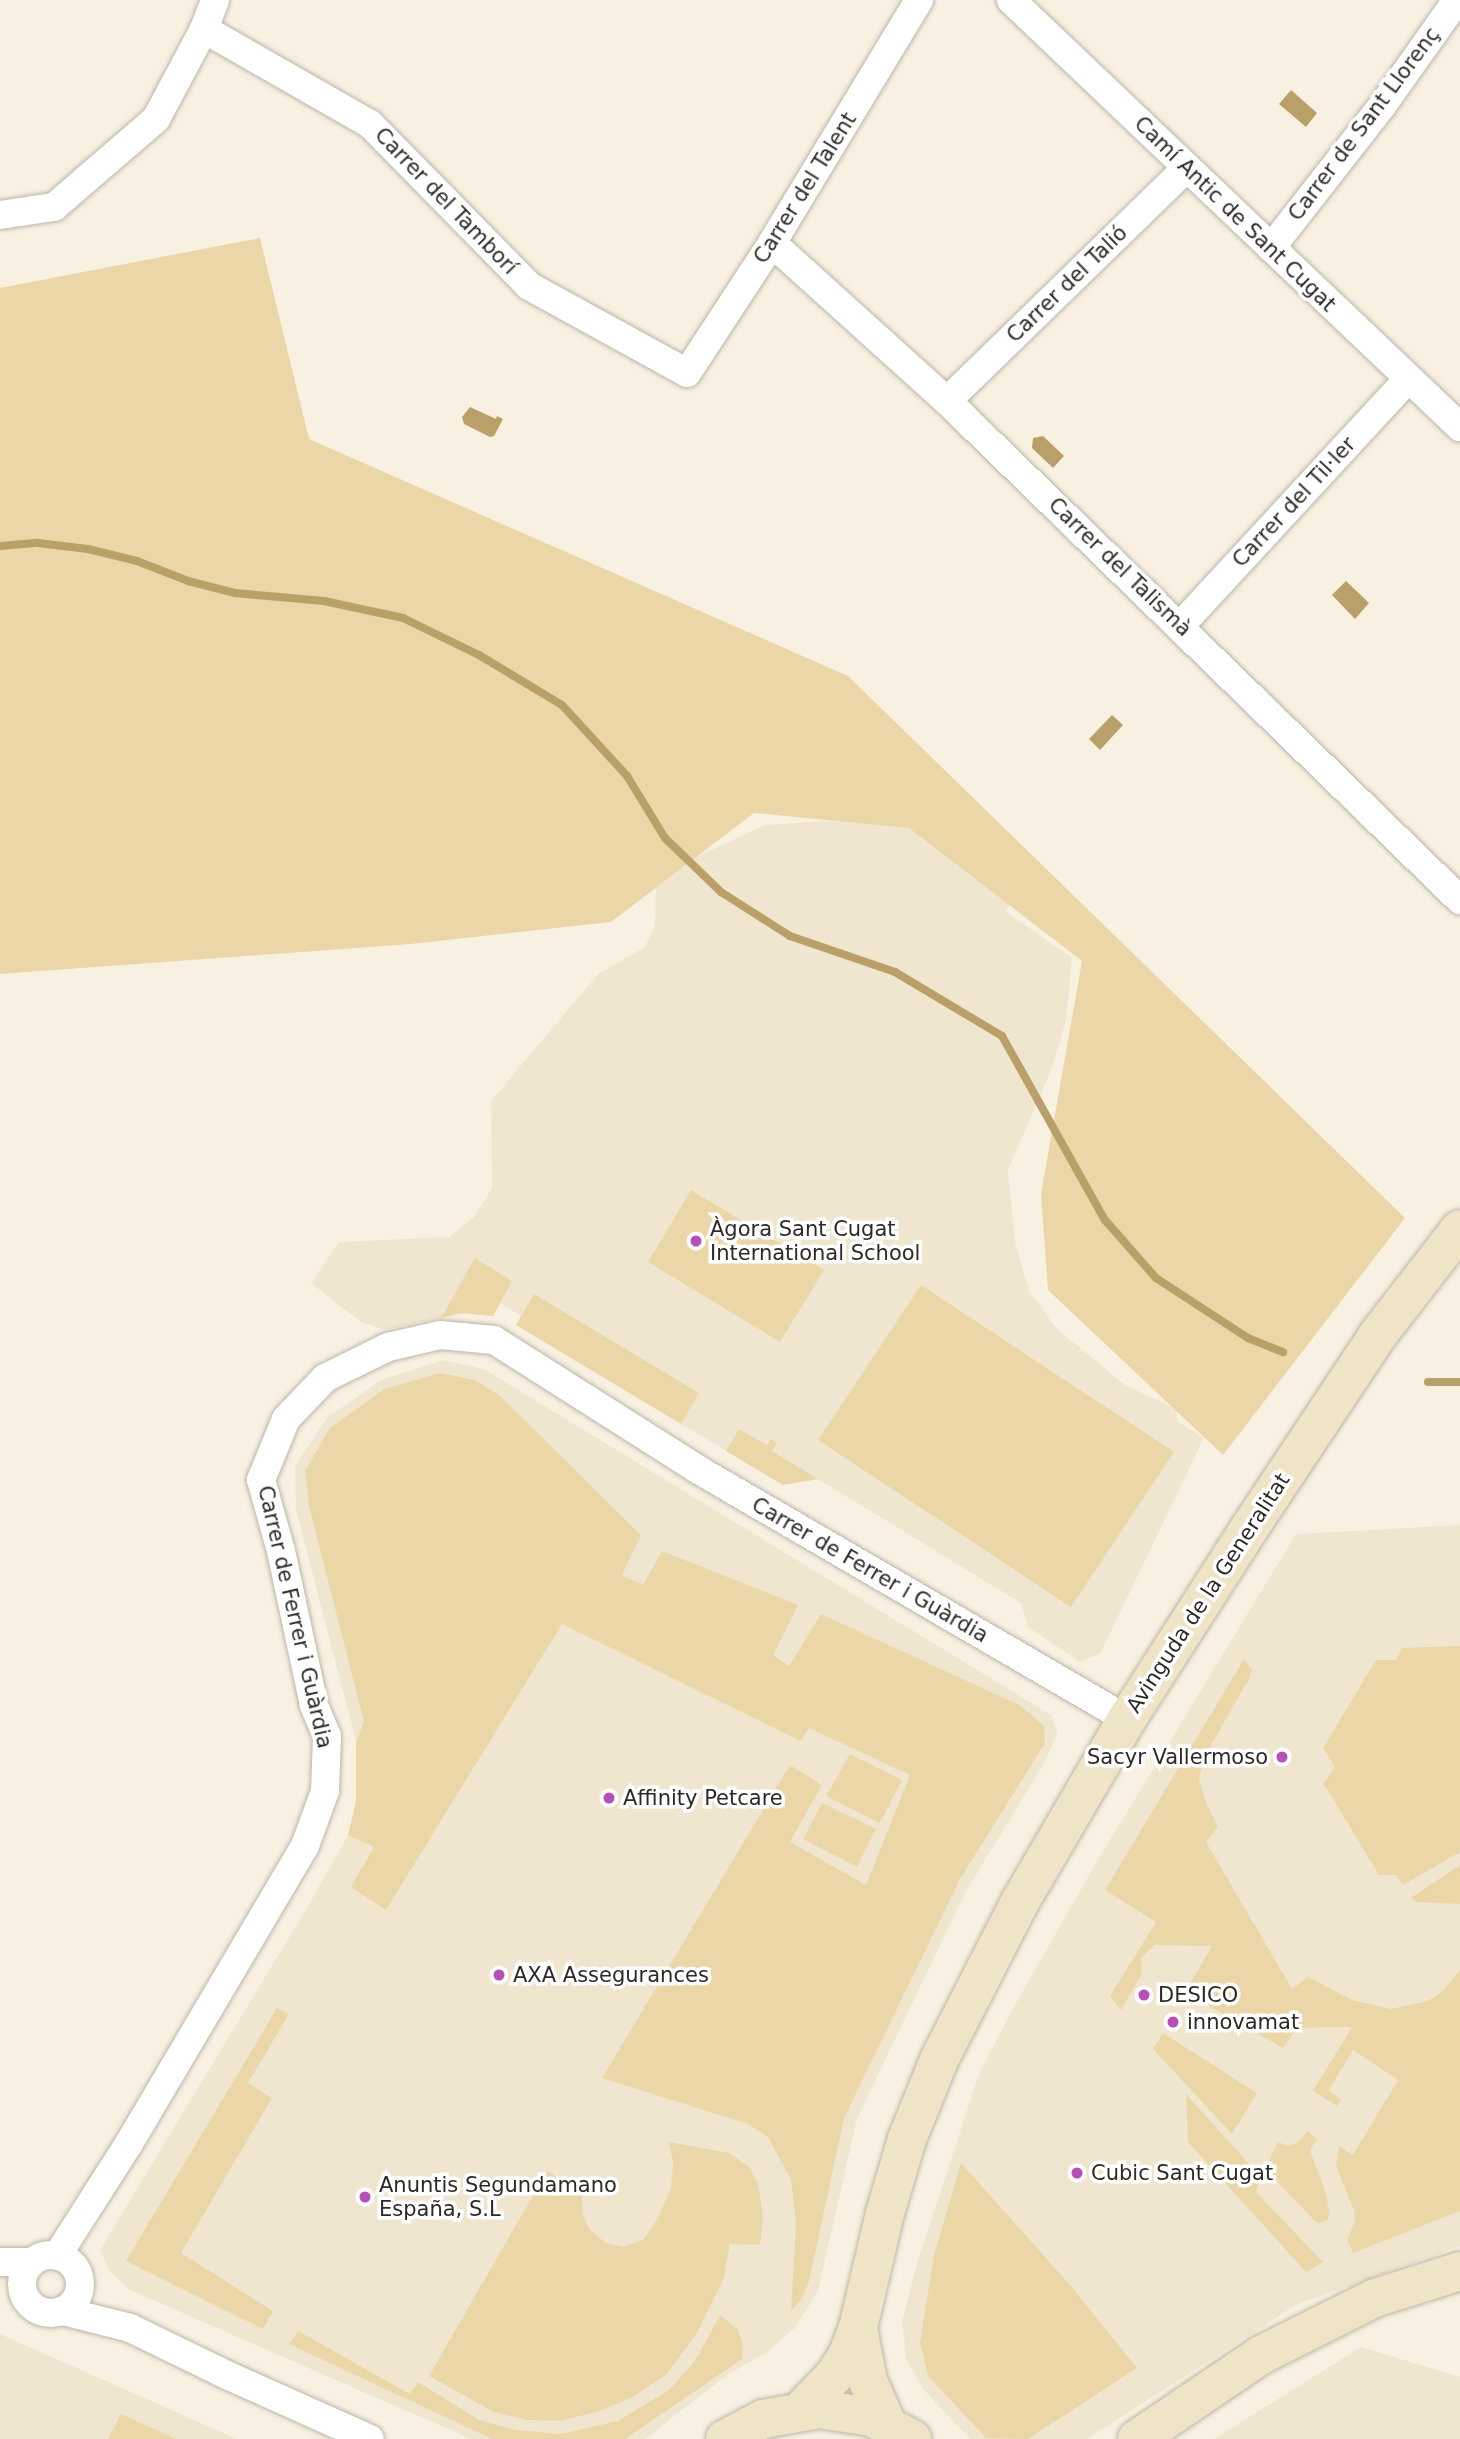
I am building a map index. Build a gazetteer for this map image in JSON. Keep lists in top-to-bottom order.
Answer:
{
  "streets": {
    "street": [
      "Carrer de Sant Llorenç",
      "Carrer del Talent",
      "Carrer del Tamborí",
      "Camí Antic de Sant Cugat",
      "Carrer del Talió",
      "Carrer del Til·ler",
      "Carrer del Talismà",
      "Carrer de Ferrer i Guàrdia",
      "Avinguda de la Generalitat"
    ]
  },
  "crossings": [
    ["Carrer de Sant Llorenç", "Camí Antic de Sant Cugat"],
    ["Carrer del Talent", "Carrer del Tamborí"],
    ["Carrer del Talent", "Carrer del Talismà"],
    ["Camí Antic de Sant Cugat", "Carrer del Talió"],
    ["Camí Antic de Sant Cugat", "Carrer del Til·ler"],
    ["Carrer del Talió", "Carrer del Talismà"],
    ["Carrer del Til·ler", "Carrer del Talismà"],
    ["Carrer de Ferrer i Guàrdia", "Avinguda de la Generalitat"]
  ],
  "places": [
    "Àgora Sant Cugat International School",
    "Sacyr Vallermoso",
    "Affinity Petcare",
    "AXA Assegurances",
    "DESICO",
    "innovamat",
    "Cubic Sant Cugat",
    "Anuntis Segundamano España, S.L"
  ]
}
